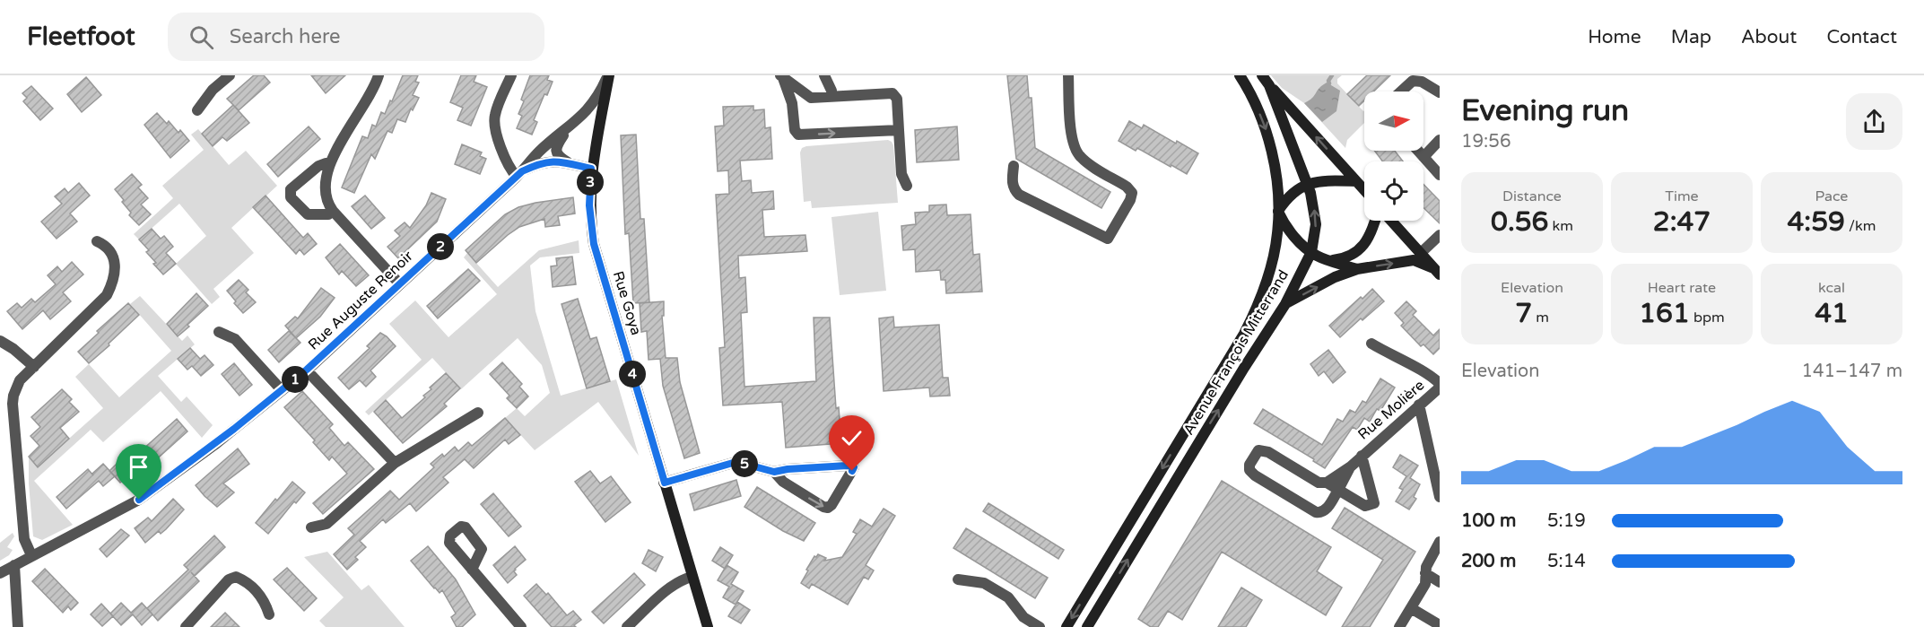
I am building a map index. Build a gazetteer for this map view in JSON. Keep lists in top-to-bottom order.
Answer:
{
  "streets": {
    "street": [
      "Rue Auguste Renoir",
      "Rue Goya",
      "Avenue François Mitterrand",
      "Rue Molière"
    ]
  },
  "north": "right",
  "page": {
    "header": "Fleetfoot",
    "search": "Search here",
    "nav": [
      "Home",
      "Map",
      "About",
      "Contact"
    ],
    "heading": ["Evening run", "19:56"],
    "stats": [
      ["Distance", "0.56 km"],
      ["Time", "2:47"],
      ["Pace", "4:59 /km"],
      ["Elevation", "7 m"],
      ["Heart rate", "161 bpm"],
      ["kcal", "41"]
    ],
    "pins": [
      "3",
      "2",
      "4",
      "1",
      "5"
    ],
    "chart": ["Elevation", "141–147 m"],
    "list": [
      {
        "name": "100 m",
        "note": "5:19"
      },
      {
        "name": "200 m",
        "note": "5:14"
      }
    ]
  }
}
